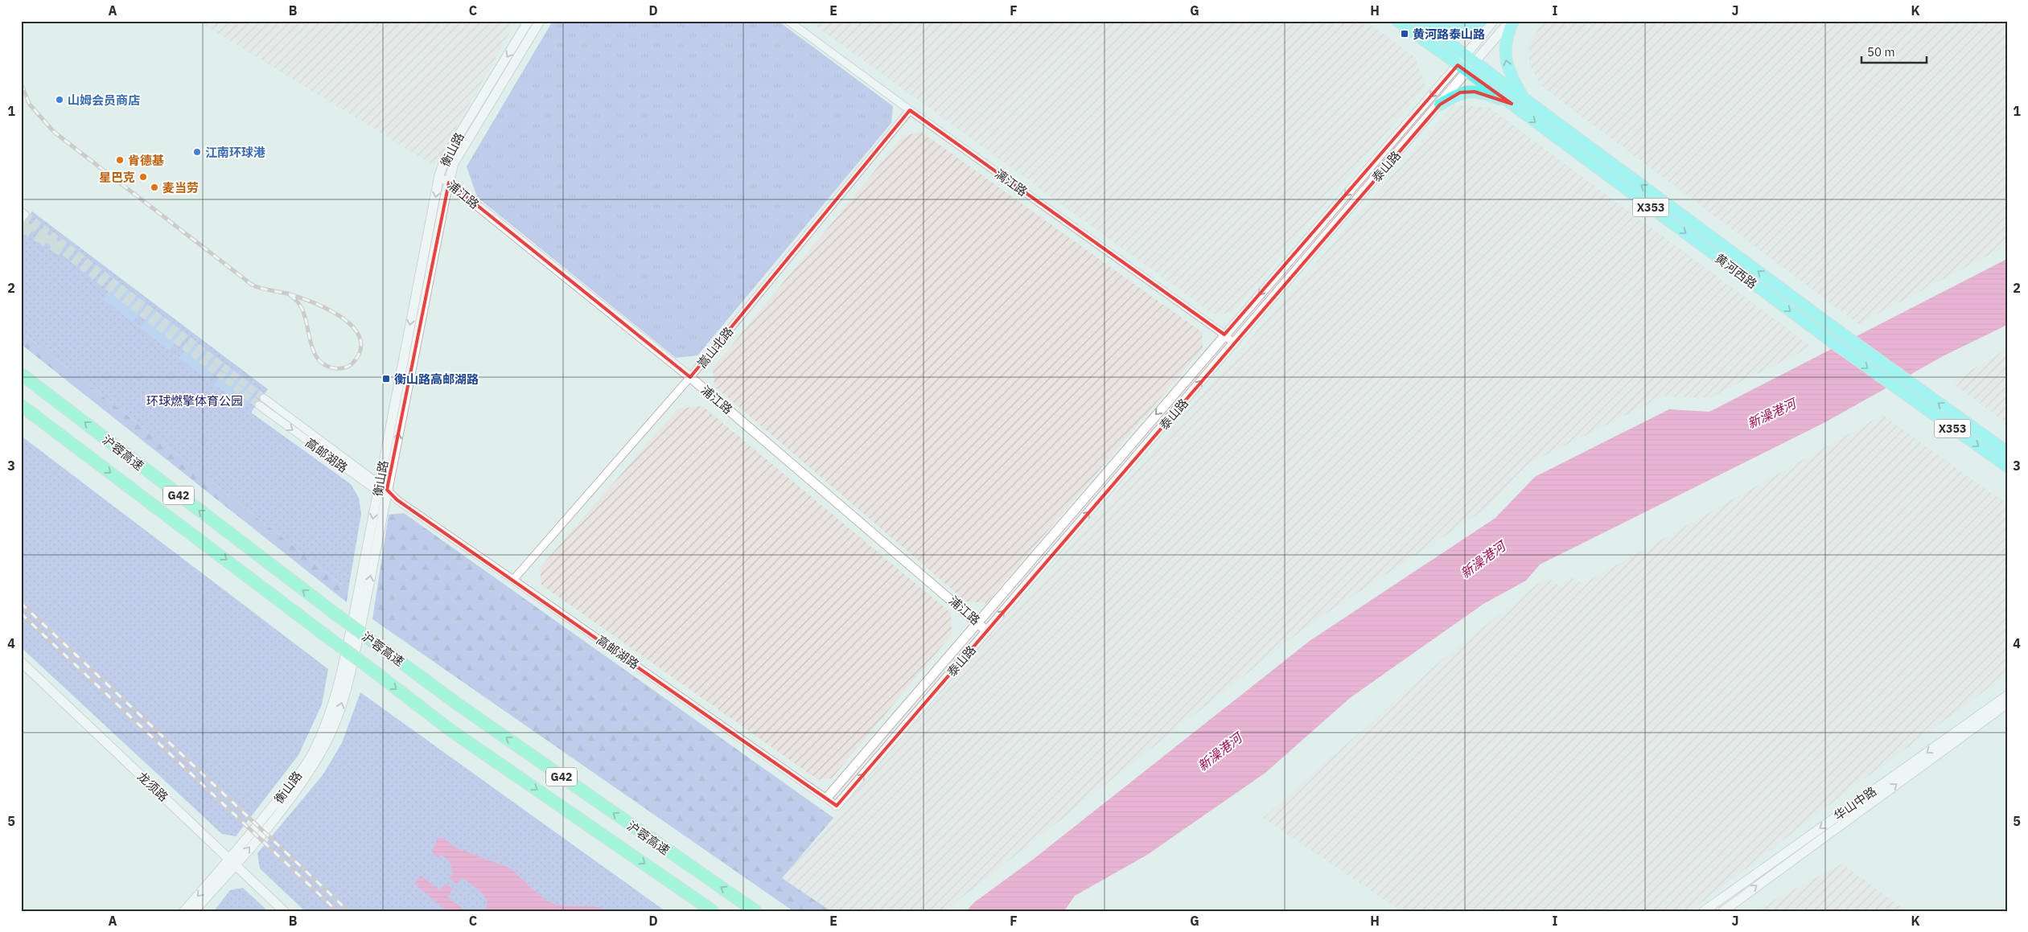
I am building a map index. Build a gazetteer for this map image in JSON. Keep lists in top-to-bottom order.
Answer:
{
  "streets": {
    "highway": ["沪蓉高速", "G42"],
    "main road": [
      "衡山路",
      "泰山路",
      "浦江路",
      "X353",
      "黄河西路",
      "龙须路",
      "华山中路"
    ],
    "street": ["漓江路", "嵩山北路", "高邮湖路"]
  },
  "crossings": [
    ["衡山路", "浦江路"],
    ["衡山路", "高邮湖路"],
    ["衡山路", "龙须路"],
    ["泰山路", "漓江路"],
    ["泰山路", "浦江路"],
    ["泰山路", "X353"],
    ["泰山路", "黄河西路"],
    ["泰山路", "高邮湖路"],
    ["漓江路", "嵩山北路"],
    ["浦江路", "嵩山北路"],
    ["X353", "黄河西路"],
    ["嵩山北路", "高邮湖路"]
  ],
  "water": ["新澡港河"],
  "parks": ["环球燃擎体育公园"],
  "places": {
    "transit": ["黄河路泰山路", "衡山路高邮湖路"],
    "other": [
      "山姆会员商店",
      "江南环球港",
      "肯德基",
      "星巴克",
      "麦当劳"
    ]
  },
  "scale_bar": "50 m",
  "grid": {
    "columns": [
      "A",
      "B",
      "C",
      "D",
      "E",
      "F",
      "G",
      "H",
      "I",
      "J",
      "K"
    ],
    "rows": [
      "1",
      "2",
      "3",
      "4",
      "5"
    ]
  }
}
